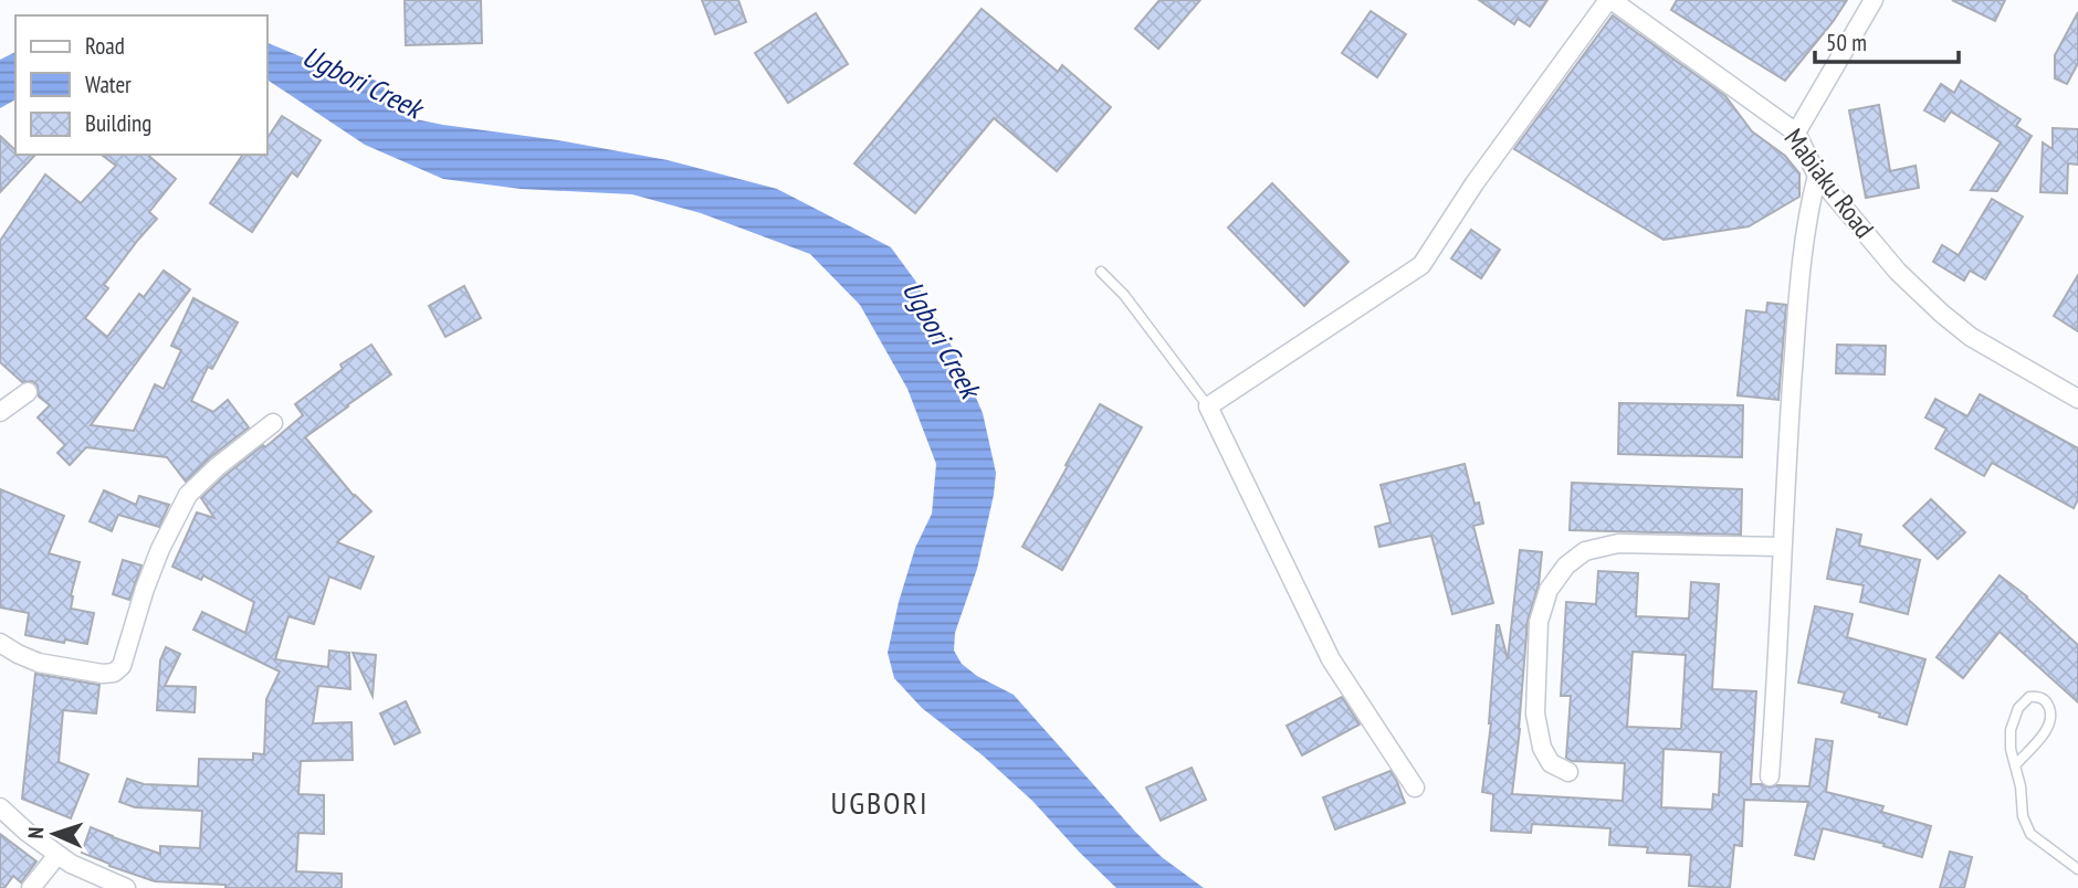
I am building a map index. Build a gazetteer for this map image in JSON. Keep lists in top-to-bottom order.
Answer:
{
  "streets": {
    "street": ["Mabiaku Road"]
  },
  "districts": ["UGBORI"],
  "water": ["Ugbori Creek"],
  "legend": ["Road", "Water", "Building"],
  "scale_bar": "50 m",
  "north": "left"
}
